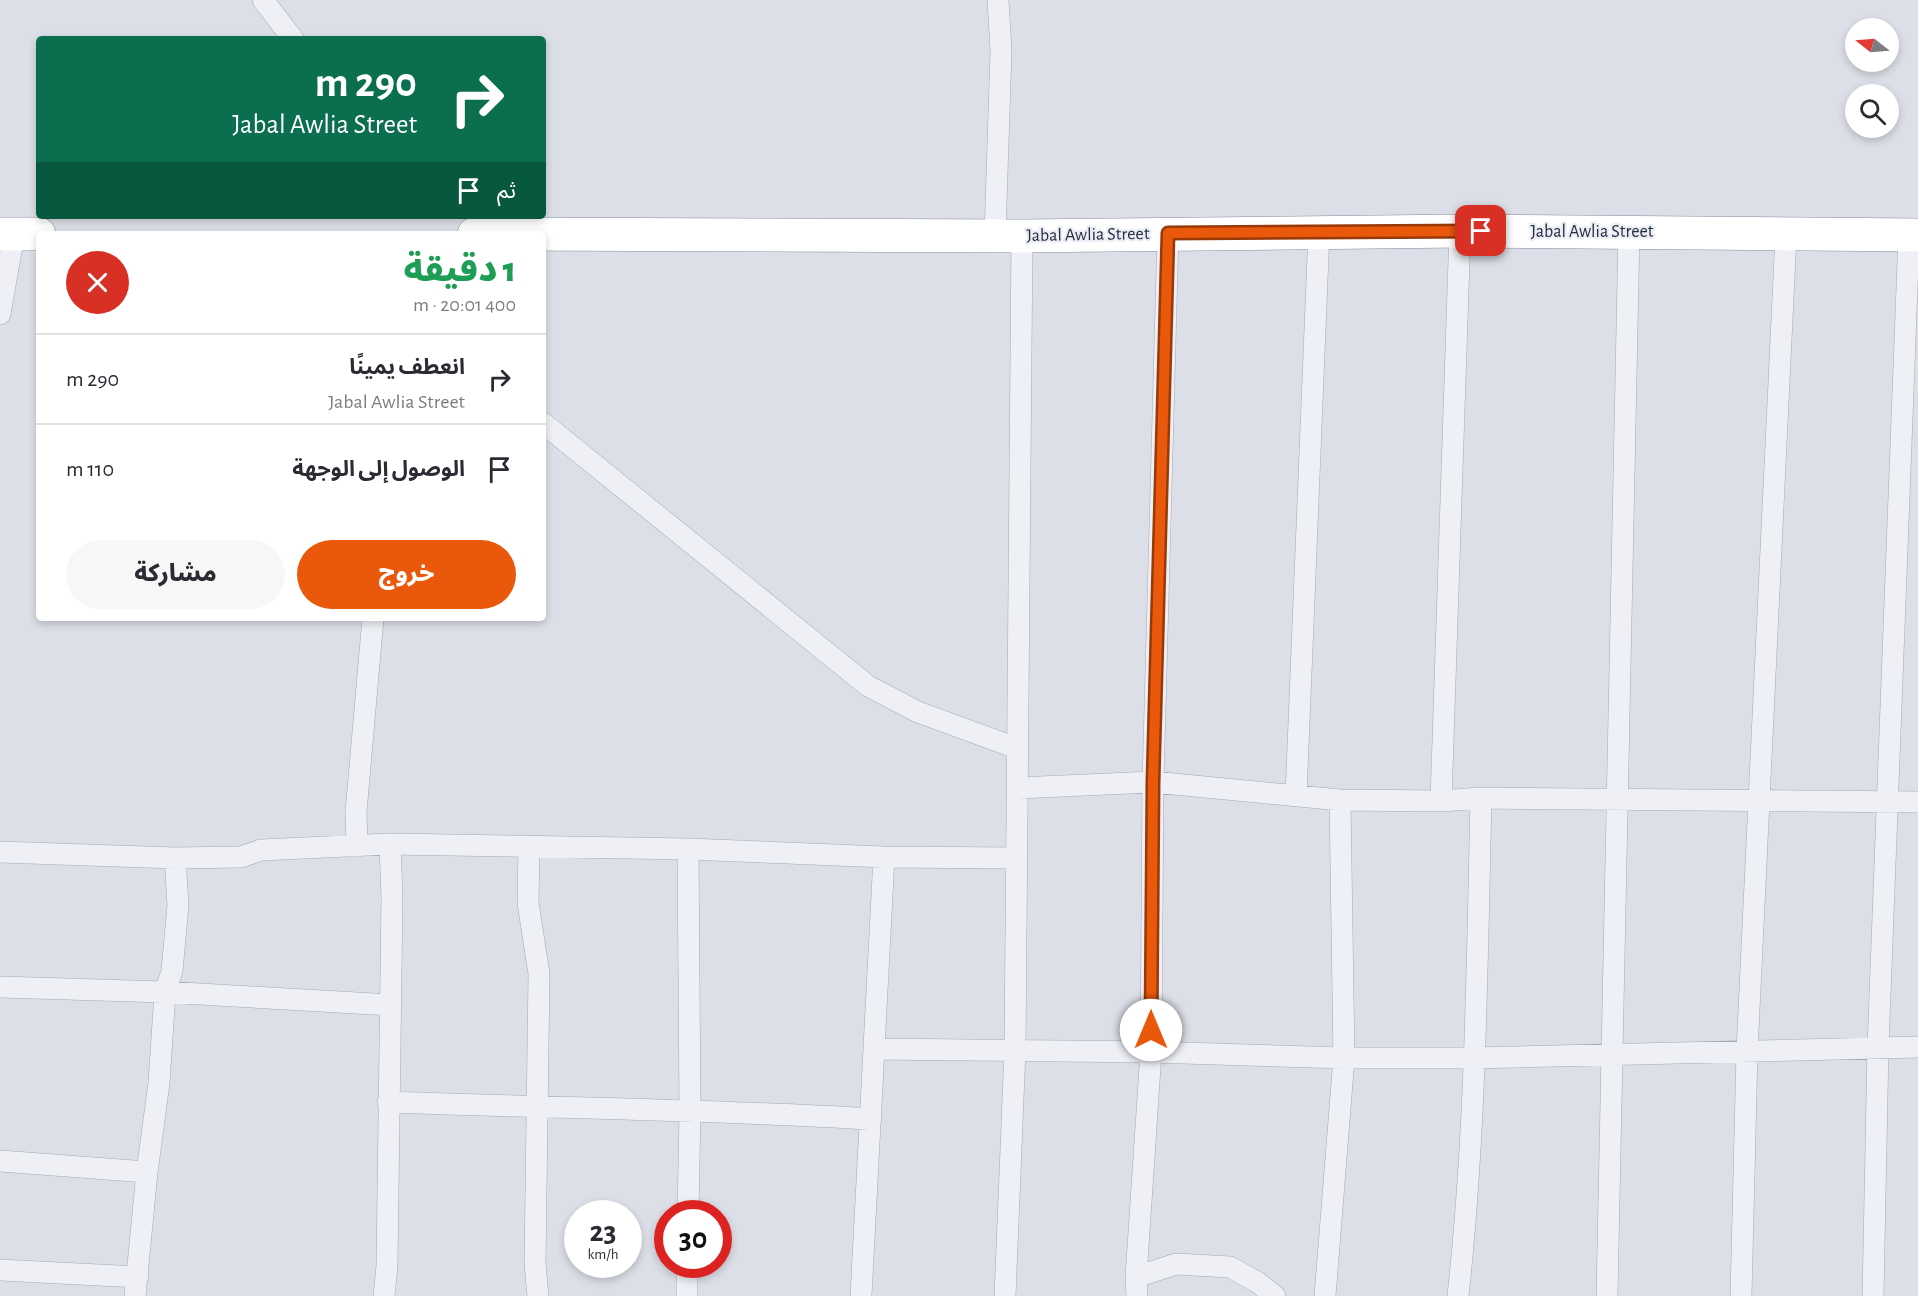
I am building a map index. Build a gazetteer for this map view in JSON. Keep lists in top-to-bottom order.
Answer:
{
  "streets": {
    "highway": ["Jabal Awlia Street"]
  },
  "north": "left",
  "page": {
    "turn": ["290 m", "Jabal Awlia Street"],
    "then": "ثم",
    "heading": ["1 دقيقة", "400 m · 20:01"],
    "list": [
      {
        "name": "انعطف يمينًا",
        "note": "Jabal Awlia Street",
        "value": "290 m"
      },
      {
        "name": "الوصول إلى الوجهة",
        "value": "110 m"
      }
    ],
    "buttons": ["خروج", "مشاركة"],
    "speed": "23 km/h",
    "limit": "30"
  }
}
